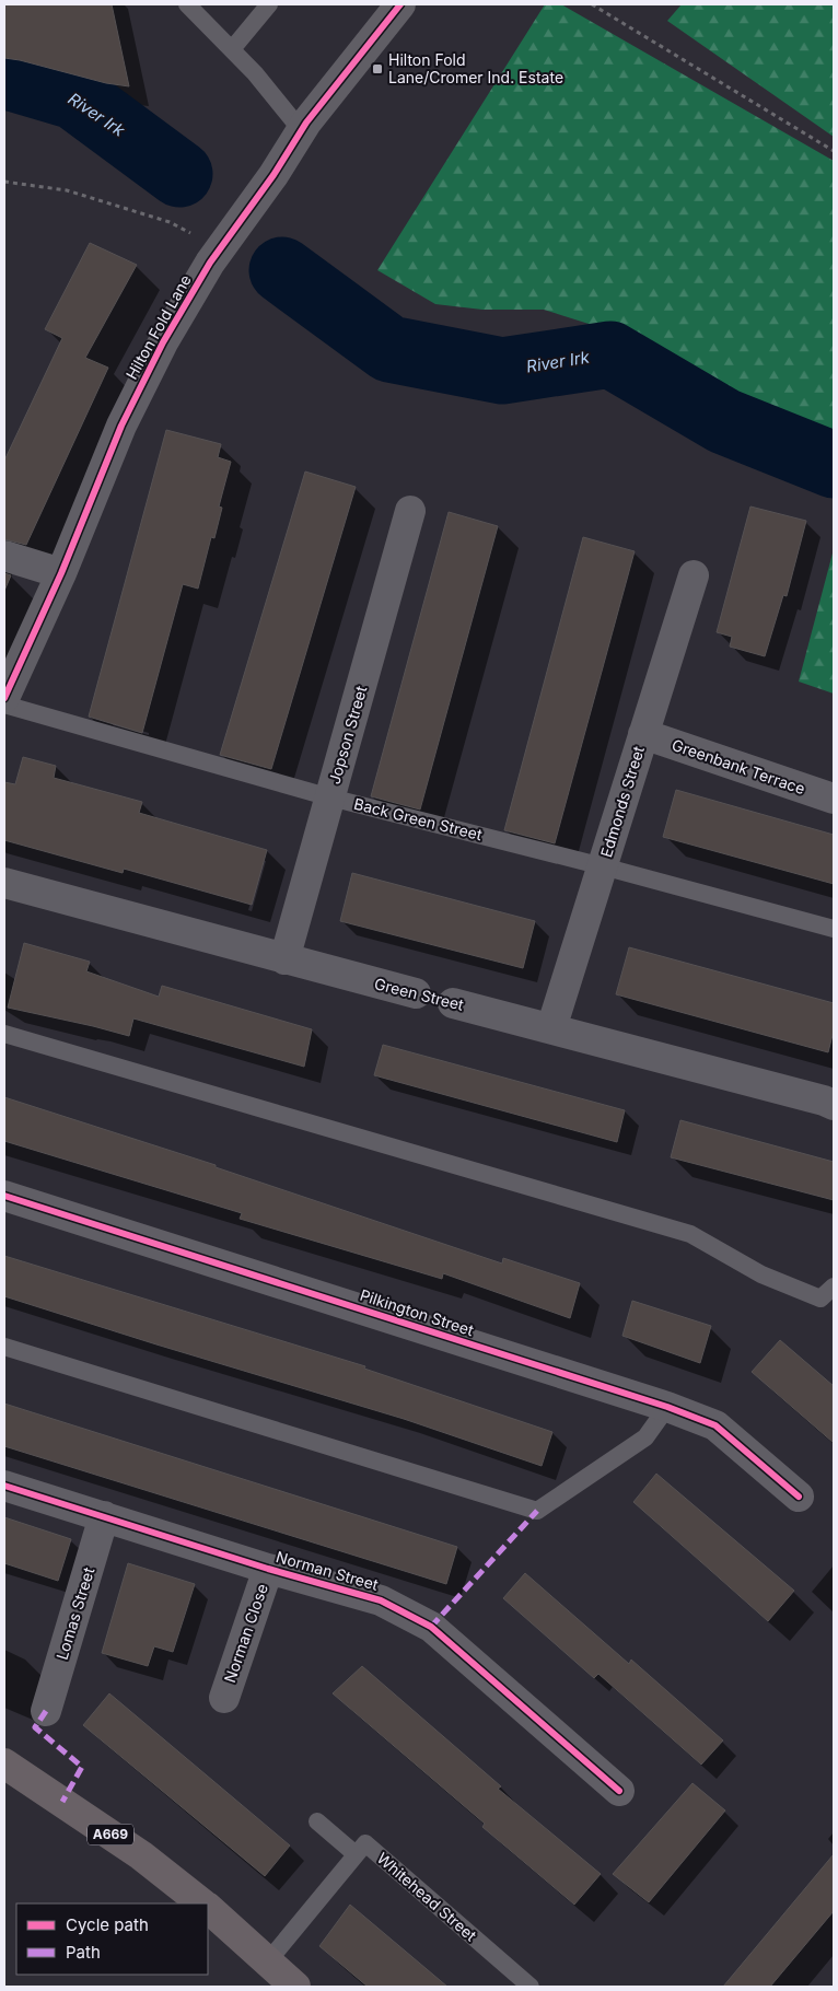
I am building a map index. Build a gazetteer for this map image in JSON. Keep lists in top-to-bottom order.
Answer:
{
  "streets": {
    "main road": ["A669"],
    "street": [
      "Hilton Fold Lane",
      "Jopson Street",
      "Greenbank Terrace",
      "Edmonds Street",
      "Green Street",
      "Pilkington Street",
      "Norman Street",
      "Lomas Street",
      "Norman Close"
    ],
    "lane": ["Back Green Street", "Whitehead Street"]
  },
  "crossings": [
    ["Jopson Street", "Back Green Street"],
    ["Jopson Street", "Green Street"],
    ["Greenbank Terrace", "Edmonds Street"],
    ["Edmonds Street", "Back Green Street"],
    ["Edmonds Street", "Green Street"],
    ["Norman Street", "Lomas Street"],
    ["Norman Street", "Norman Close"],
    ["A669", "Whitehead Street"]
  ],
  "water": ["River Irk"],
  "places": {
    "transit": ["Hilton Fold Lane/Cromer Ind. Estate"]
  },
  "legend": ["Cycle path", "Path"]
}
